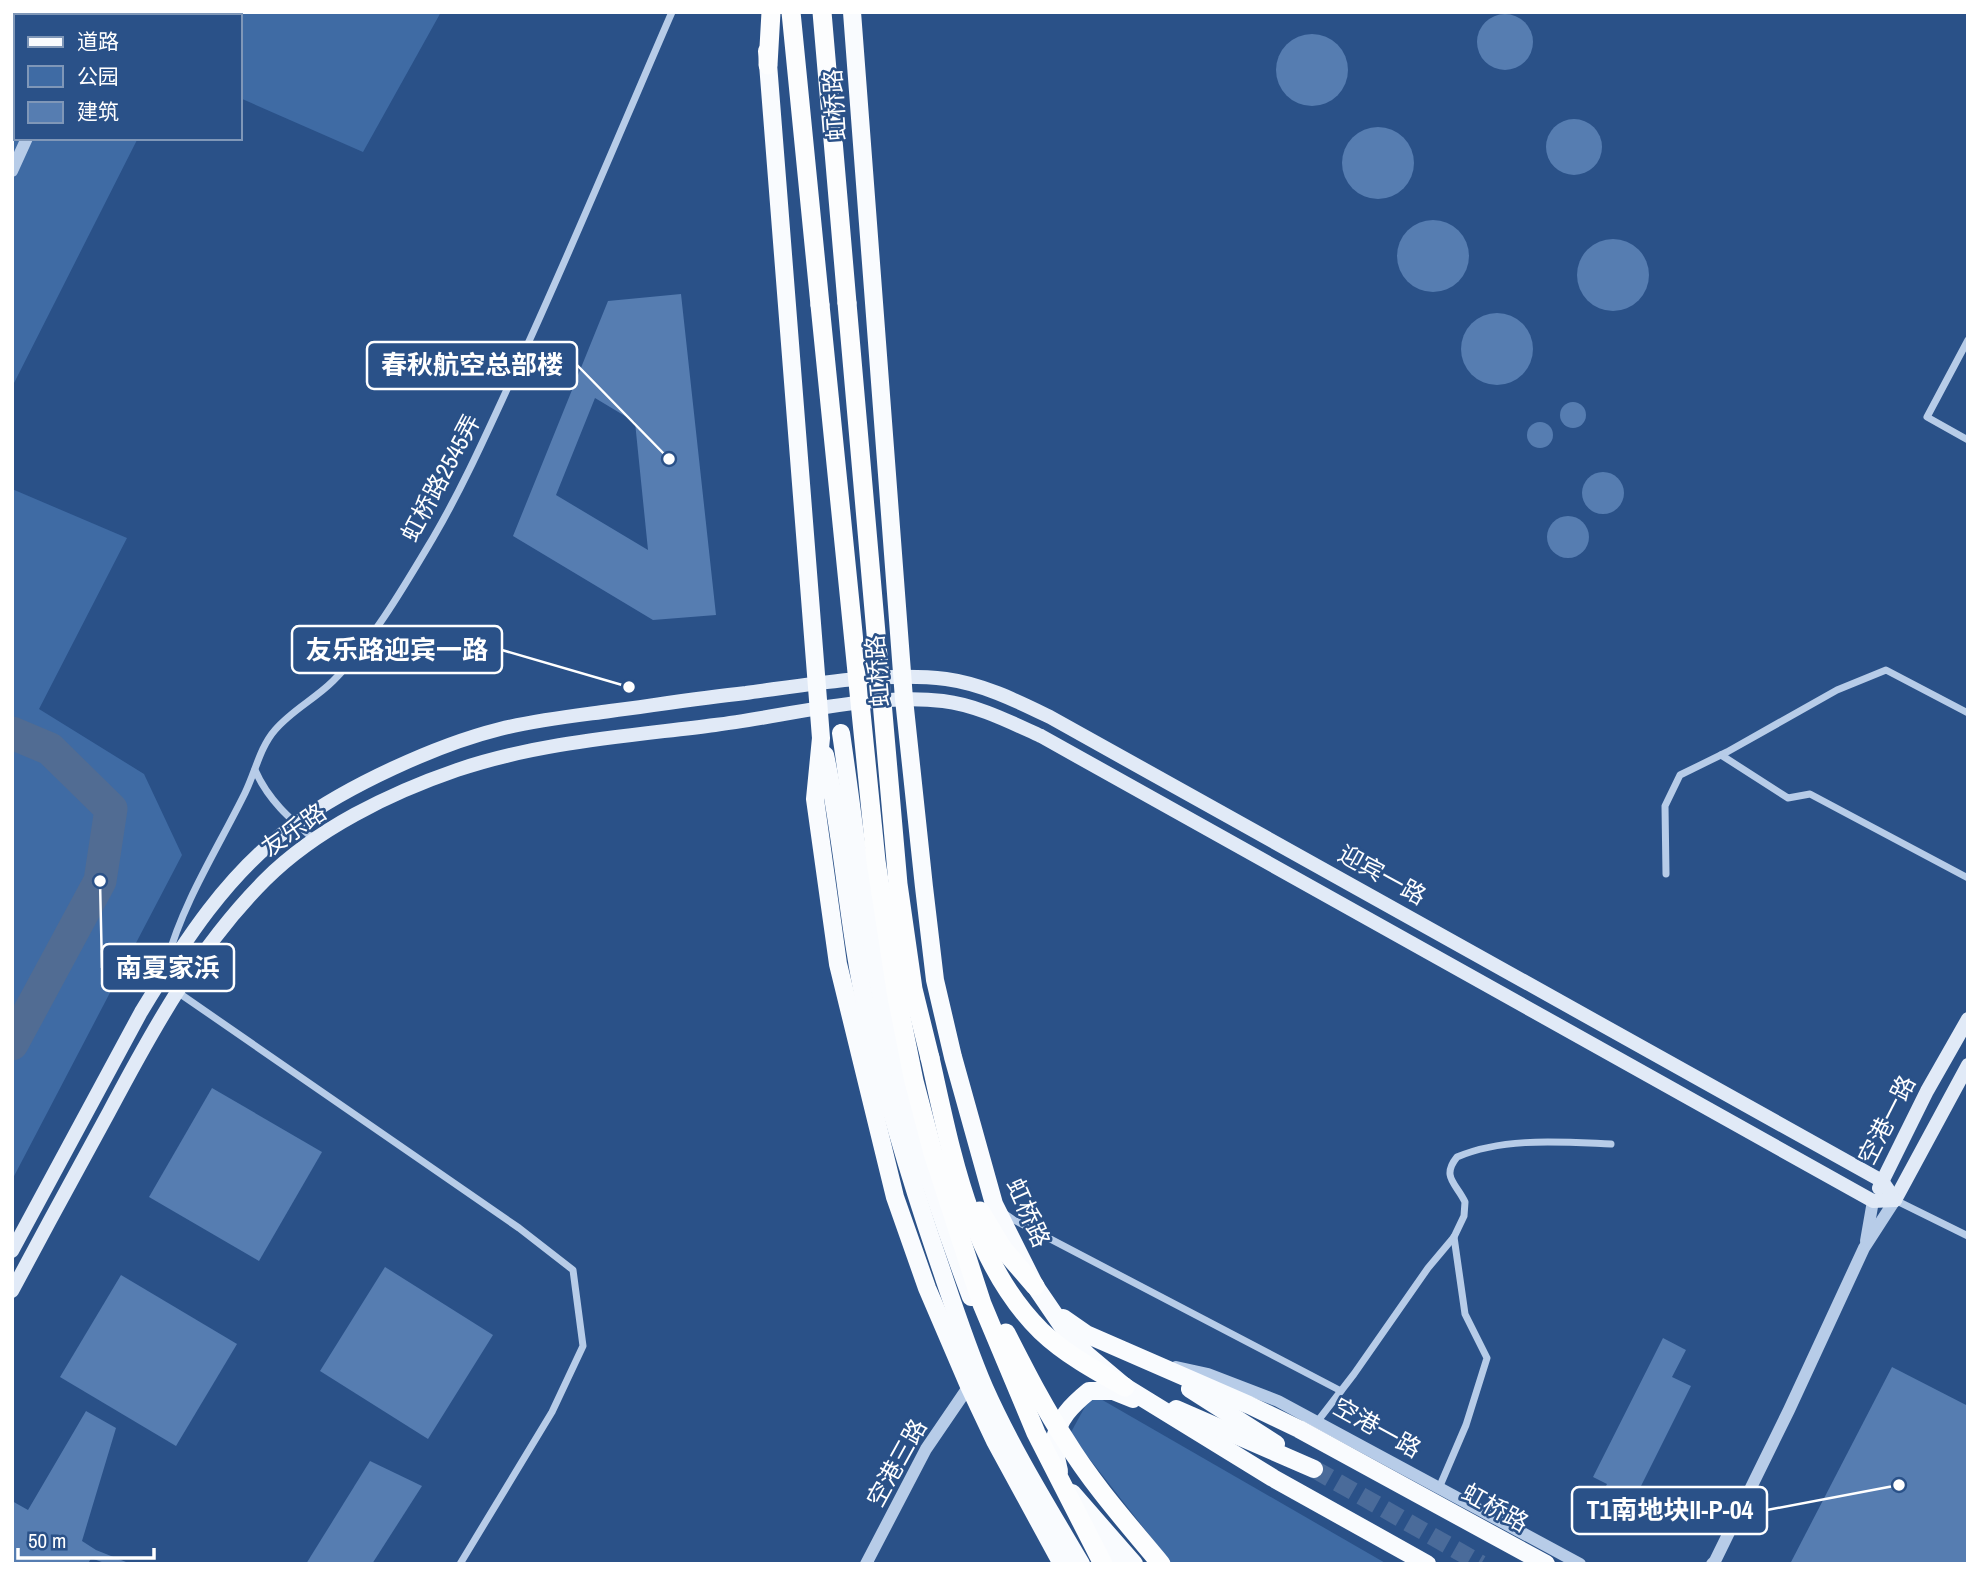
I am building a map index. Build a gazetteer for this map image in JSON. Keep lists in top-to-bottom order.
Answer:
{
  "streets": {
    "main road": [
      "虹桥路",
      "友乐路",
      "迎宾一路",
      "空港一路"
    ],
    "street": ["虹桥路2545弄", "空港三路"]
  },
  "crossings": [
    ["虹桥路", "迎宾一路"],
    ["虹桥路", "空港一路"],
    ["虹桥路2545弄", "友乐路"],
    ["友乐路", "迎宾一路"],
    ["迎宾一路", "空港一路"]
  ],
  "places": [
    "春秋航空总部楼",
    "友乐路迎宾一路",
    "南夏家浜",
    "T1南地块II-P-04"
  ],
  "legend": ["道路", "公园", "建筑"],
  "scale_bar": "50 m"
}
